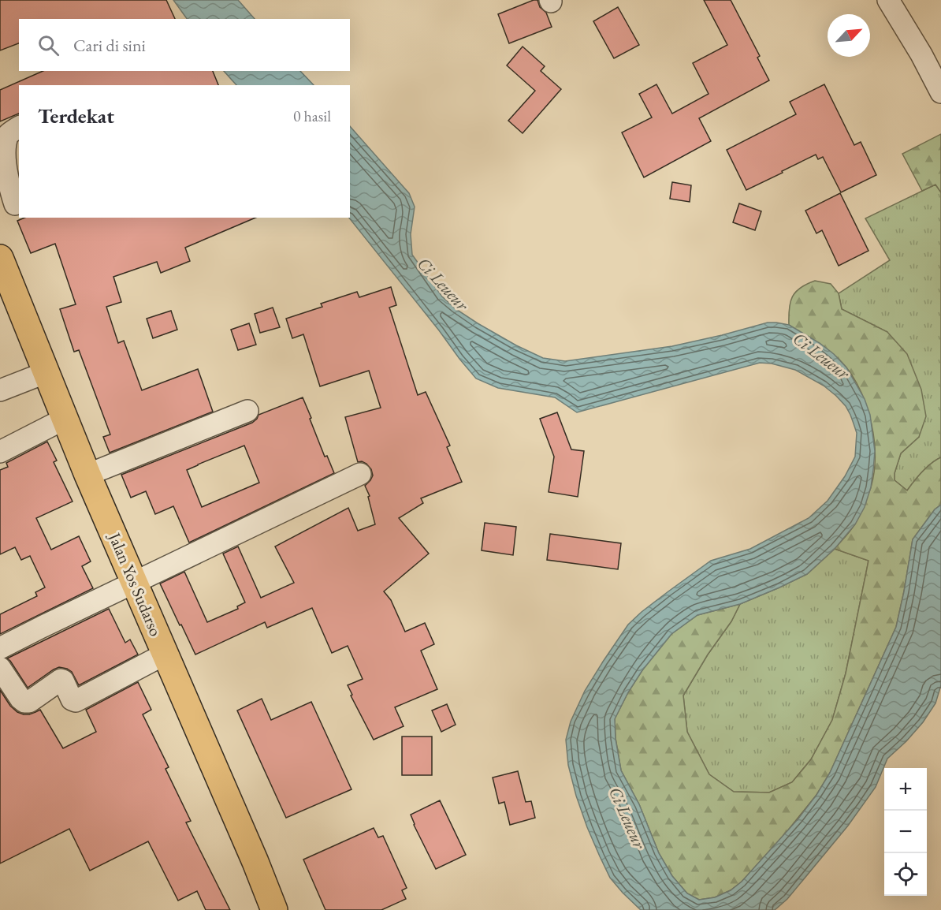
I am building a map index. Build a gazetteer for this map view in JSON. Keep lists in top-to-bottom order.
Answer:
{
  "streets": {
    "main road": ["Jalan Yos Sudarso"]
  },
  "water": ["Ci Leueur"],
  "north": "top right",
  "page": {
    "search": "Cari di sini",
    "heading": ["Terdekat", "0 hasil"],
    "map_buttons": ["+", "−"]
  }
}
